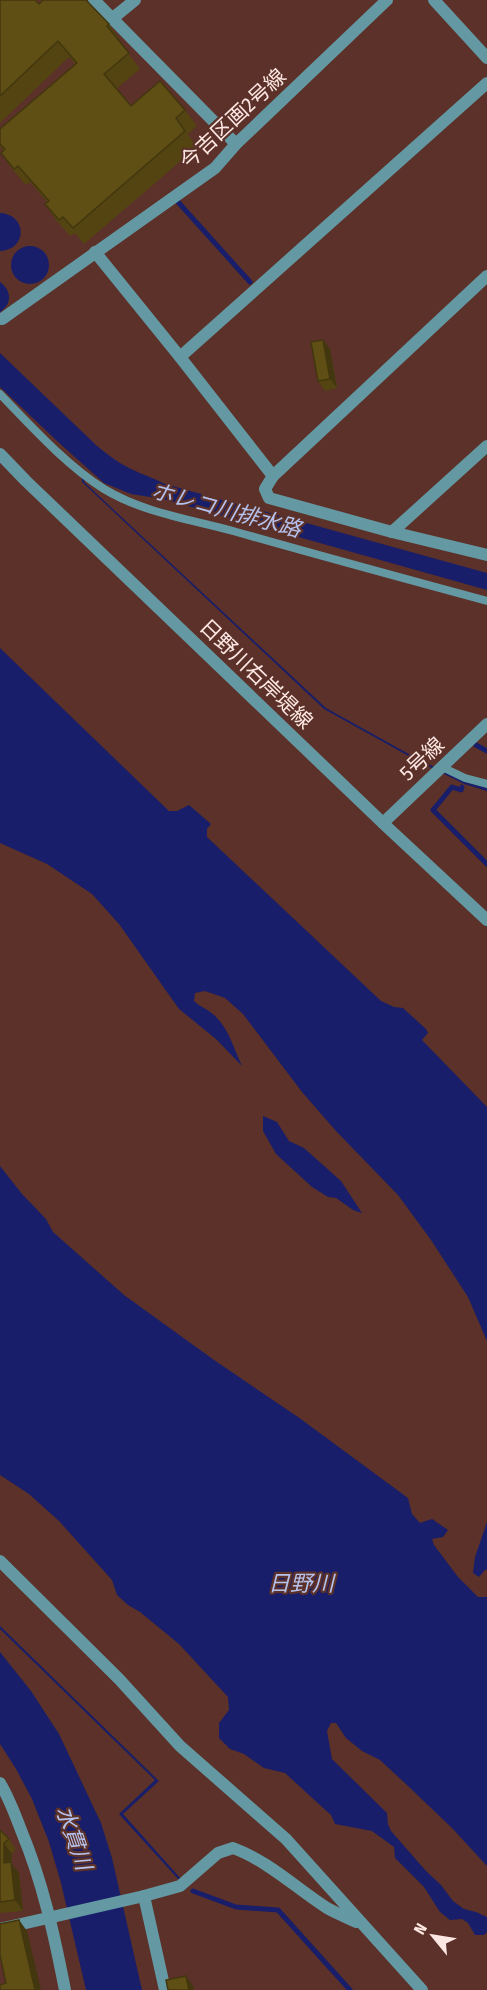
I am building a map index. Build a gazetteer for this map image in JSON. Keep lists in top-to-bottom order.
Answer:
{
  "streets": {
    "street": ["今吉区画2号線", "日野川右岸堤線", "5号線"]
  },
  "crossings": [
    ["日野川右岸堤線", "5号線"]
  ],
  "water": ["ホレコ川排水路", "日野川", "水貫川"],
  "north": "top left"
}
